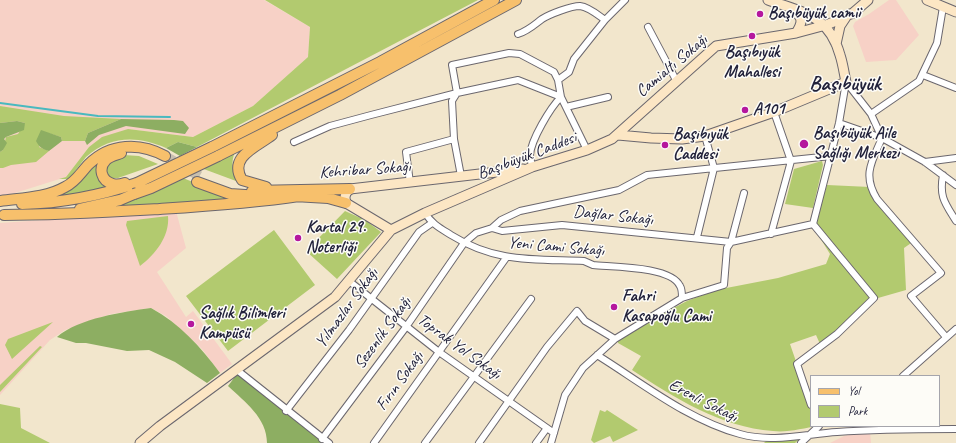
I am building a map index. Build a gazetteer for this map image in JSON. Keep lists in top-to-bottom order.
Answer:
{
  "streets": {
    "main road": ["Camialtı Sokağı", "Başıbüyük Caddesi", "Kehribar Sokağı"],
    "street": [
      "Dağlar Sokağı",
      "Yeni Cami Sokağı",
      "Yılmazlar Sokağı",
      "Sezenlik Sokağı",
      "Toprak Yol Sokağı",
      "Fırın Sokağı",
      "Erenli Sokağı"
    ]
  },
  "crossings": [
    ["Camialtı Sokağı", "Başıbüyük Caddesi"],
    ["Başıbüyük Caddesi", "Kehribar Sokağı"],
    ["Başıbüyük Caddesi", "Yeni Cami Sokağı"],
    ["Başıbüyük Caddesi", "Toprak Yol Sokağı"],
    ["Yeni Cami Sokağı", "Yılmazlar Sokağı"],
    ["Yeni Cami Sokağı", "Sezenlik Sokağı"],
    ["Yeni Cami Sokağı", "Fırın Sokağı"],
    ["Yılmazlar Sokağı", "Toprak Yol Sokağı"],
    ["Sezenlik Sokağı", "Toprak Yol Sokağı"],
    ["Toprak Yol Sokağı", "Fırın Sokağı"]
  ],
  "districts": ["Başıbüyük"],
  "places": [
    "Başıbüyük camii",
    "Başıbıyük Mahallesi",
    "A101",
    "Başıbüyük Aile Sağlığı Merkezi",
    "Başıbıyük Caddesi",
    "Kartal 29. Noterliği",
    "Fahri Kasapoğlu Cami",
    "Sağlık Bilimleri Kampüsü"
  ],
  "legend": ["Yol", "Park"]
}
